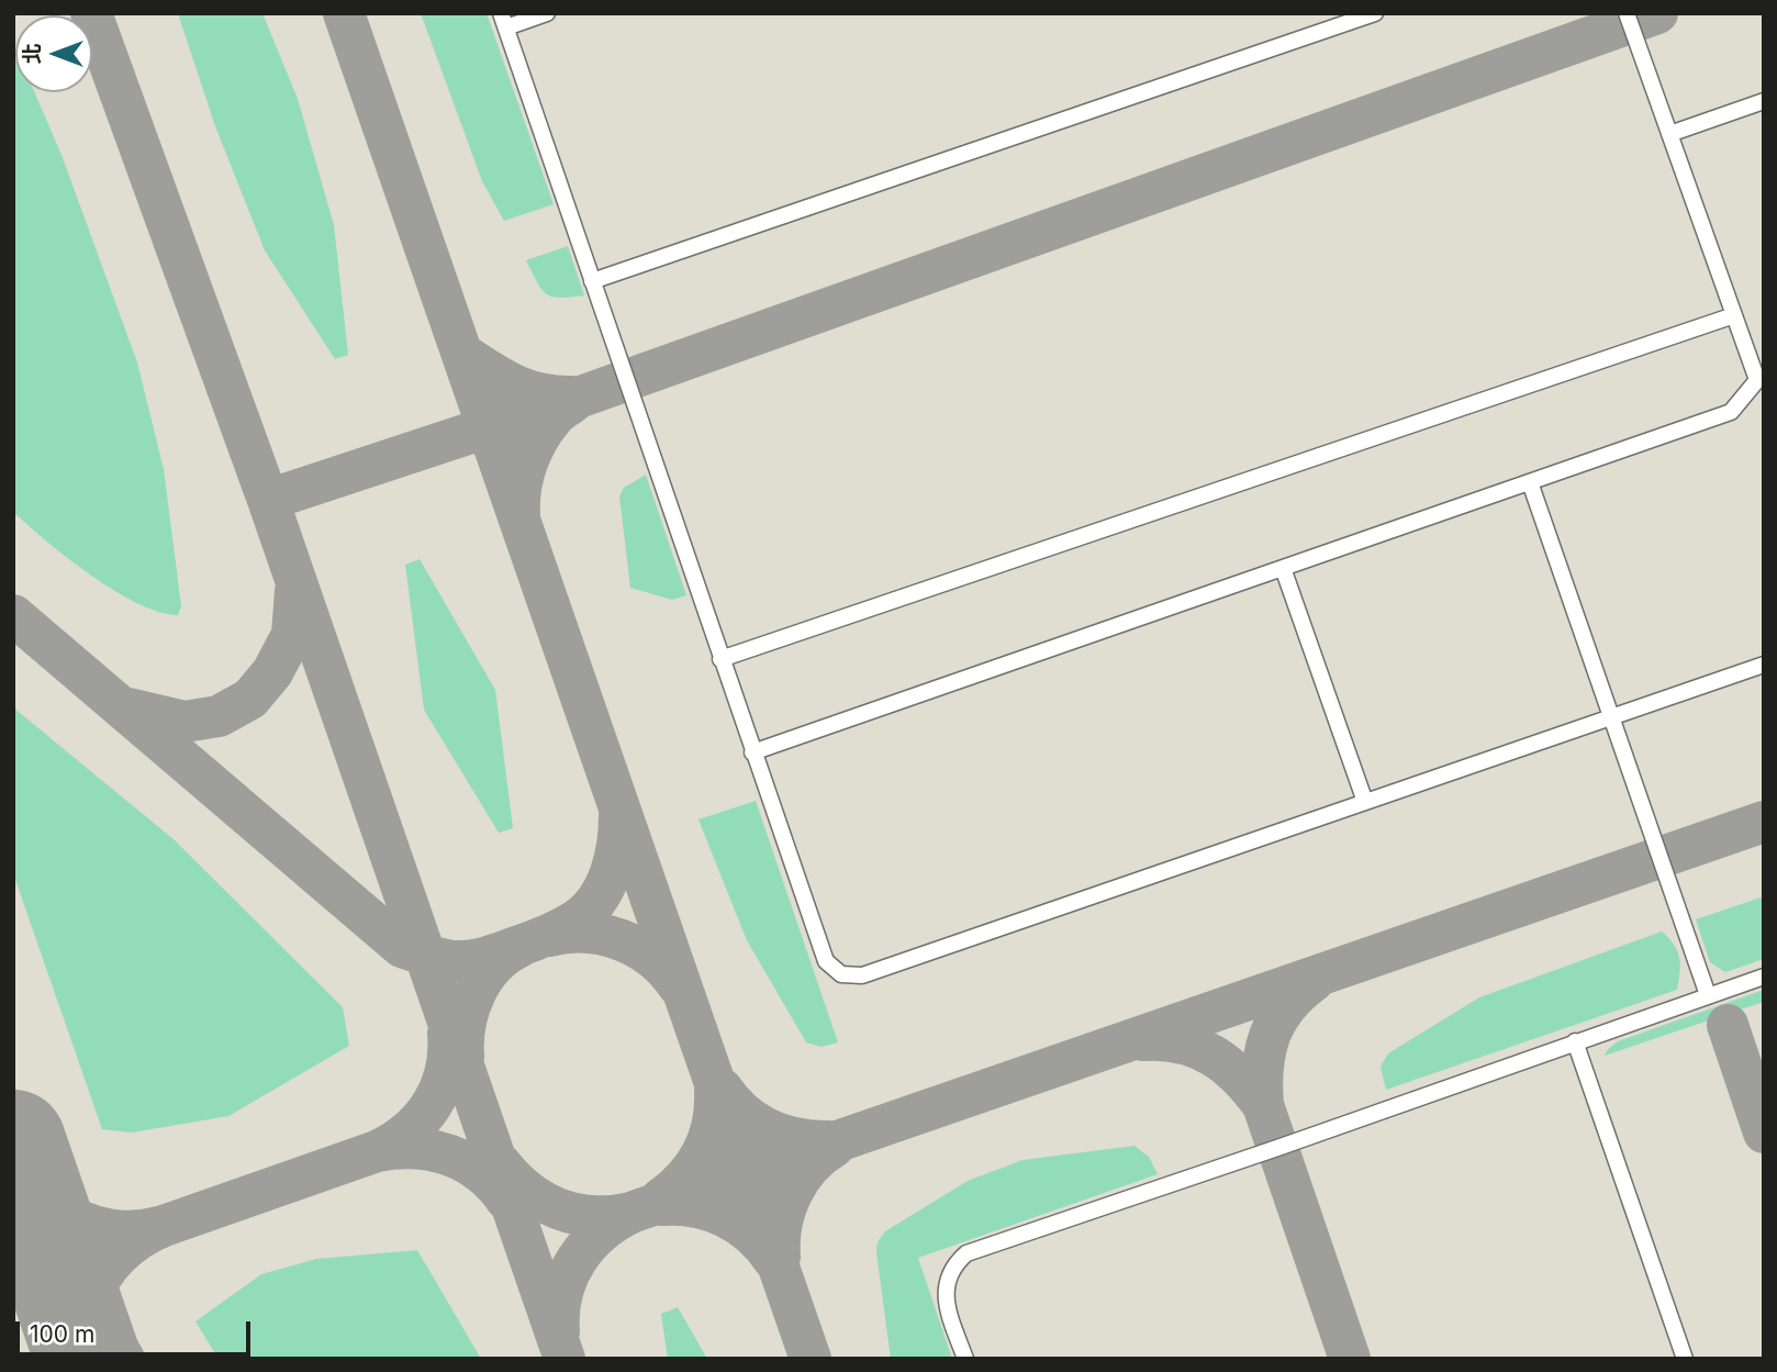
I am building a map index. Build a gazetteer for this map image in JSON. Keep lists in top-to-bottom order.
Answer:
{
  "scale_bar": "100 m",
  "north": "left"
}
